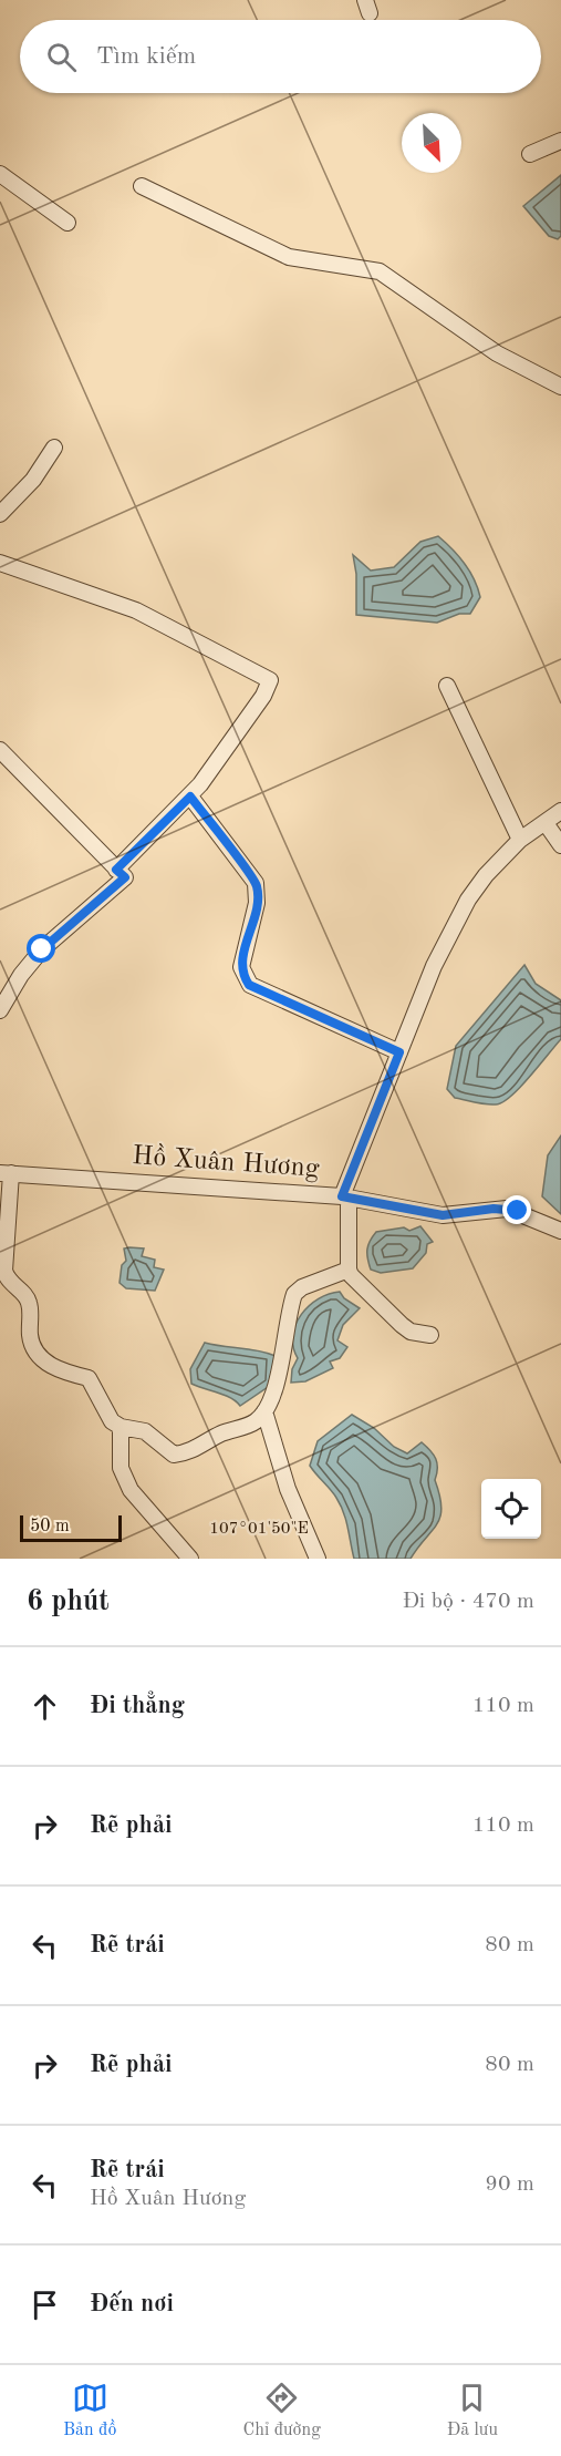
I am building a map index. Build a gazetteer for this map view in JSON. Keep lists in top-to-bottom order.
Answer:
{
  "streets": {
    "street": ["Hồ Xuân Hương"]
  },
  "scale_bar": "50 m",
  "north": "bottom right",
  "page": {
    "search": "Tìm kiếm",
    "scale": "50 m",
    "heading": ["6 phút", "Đi bộ · 470 m"],
    "list": [
      ["Đi thẳng", "110 m"],
      ["Rẽ phải", "110 m"],
      ["Rẽ trái", "80 m"],
      ["Rẽ phải", "80 m"],
      ["Rẽ trái", "Hồ Xuân Hương", "90 m"],
      "Đến nơi"
    ],
    "nav": ["Bản đồ", "Chỉ đường", "Đã lưu"]
  },
  "coordinates": ["107°01'50\"E"]
}
